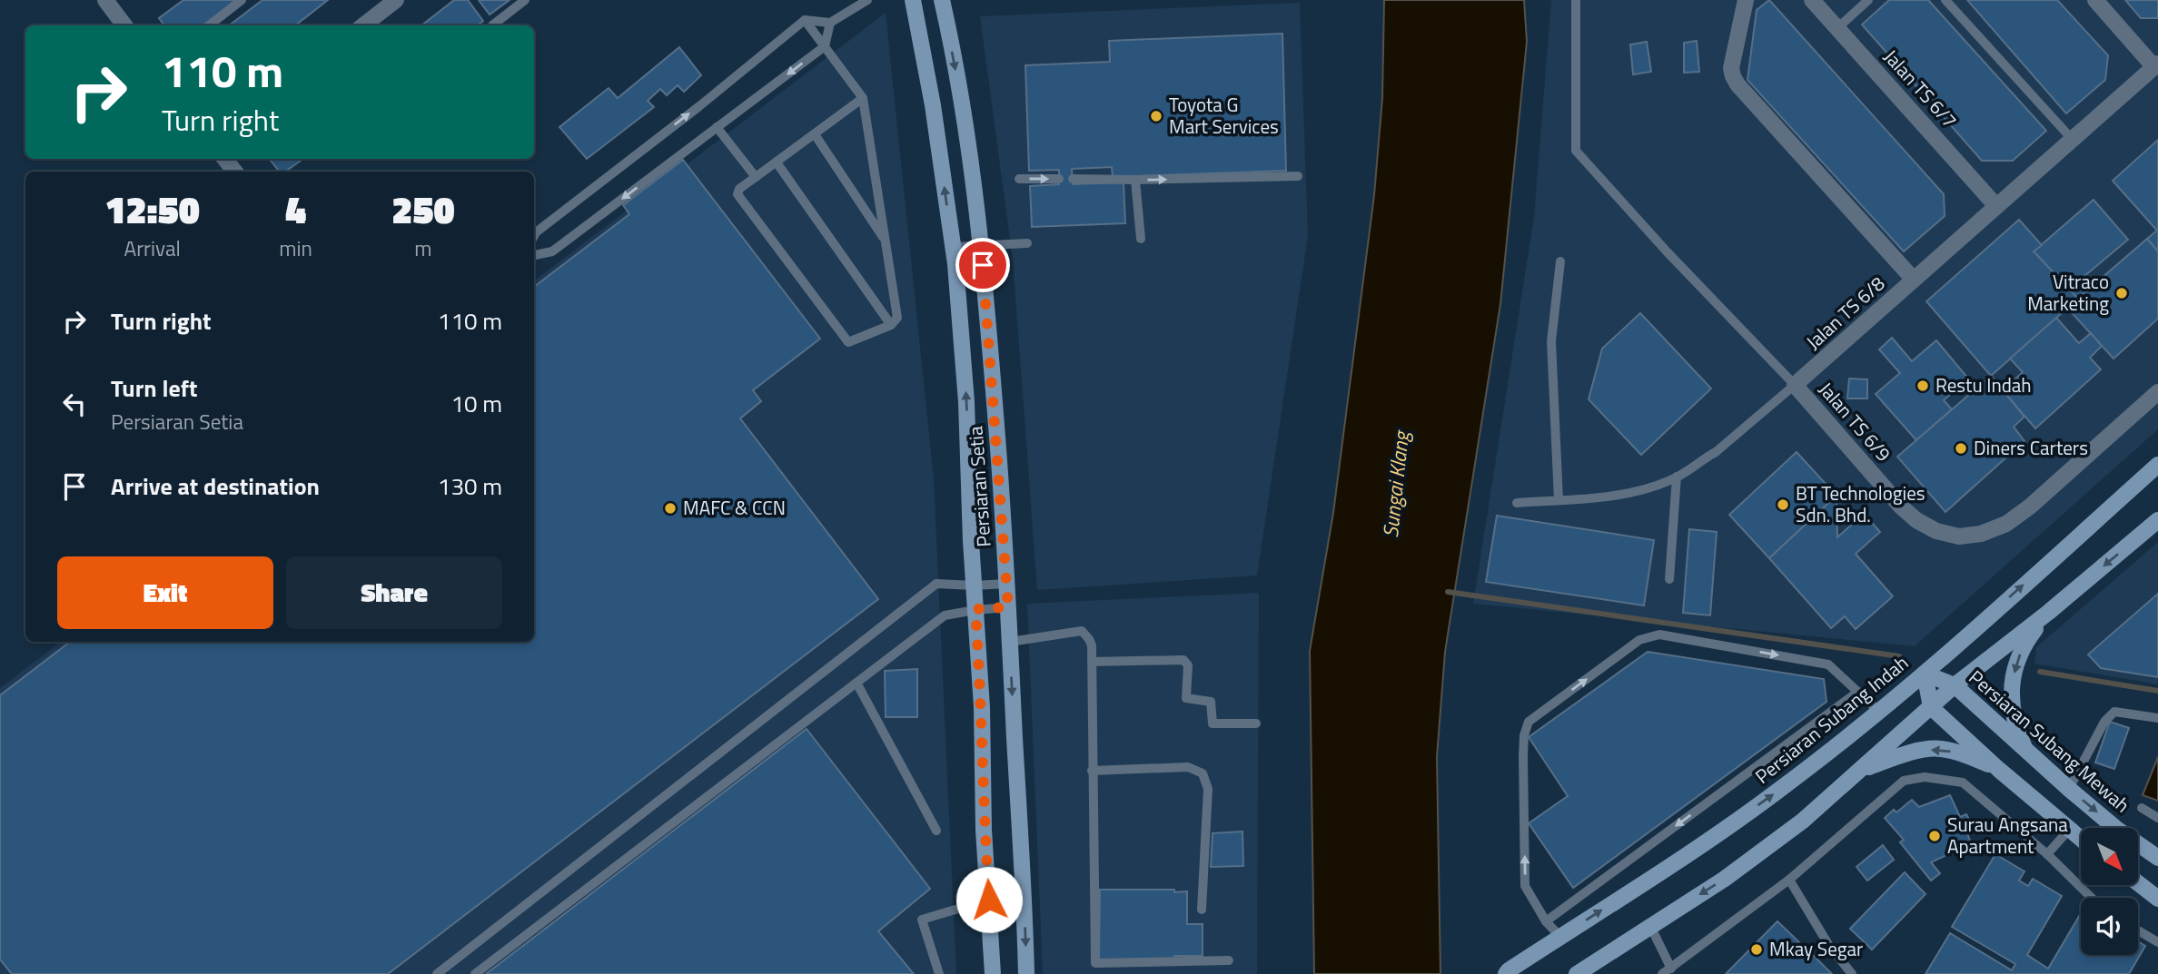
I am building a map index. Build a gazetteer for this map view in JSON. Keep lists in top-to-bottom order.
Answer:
{
  "streets": {
    "main road": ["Persiaran Setia", "Persiaran Subang Indah", "Persiaran Subang Mewah"],
    "street": ["Jalan TS 6/7", "Jalan TS 6/8", "Jalan TS 6/9"]
  },
  "crossings": [
    ["Jalan TS 6/7", "Jalan TS 6/8"],
    ["Jalan TS 6/8", "Jalan TS 6/9"],
    ["Persiaran Subang Indah", "Persiaran Subang Mewah"]
  ],
  "water": ["Sungai Klang"],
  "places": [
    "Toyota G Mart Services",
    "Vitraco Marketing",
    "Restu Indah",
    "Diners Carters",
    "BT Technologies Sdn. Bhd.",
    "MAFC & CCN",
    "Surau Angsana Apartment",
    "Mkay Segar"
  ],
  "north": "bottom right",
  "page": {
    "turn": ["110 m", "Turn right"],
    "eta": [
      "12:50",
      "Arrival",
      "4",
      "min",
      "250",
      "m"
    ],
    "list": [
      {
        "name": "Turn right",
        "value": "110 m"
      },
      {
        "name": "Turn left",
        "note": "Persiaran Setia",
        "value": "10 m"
      },
      {
        "name": "Arrive at destination",
        "value": "130 m"
      }
    ],
    "buttons": ["Exit", "Share"]
  }
}
